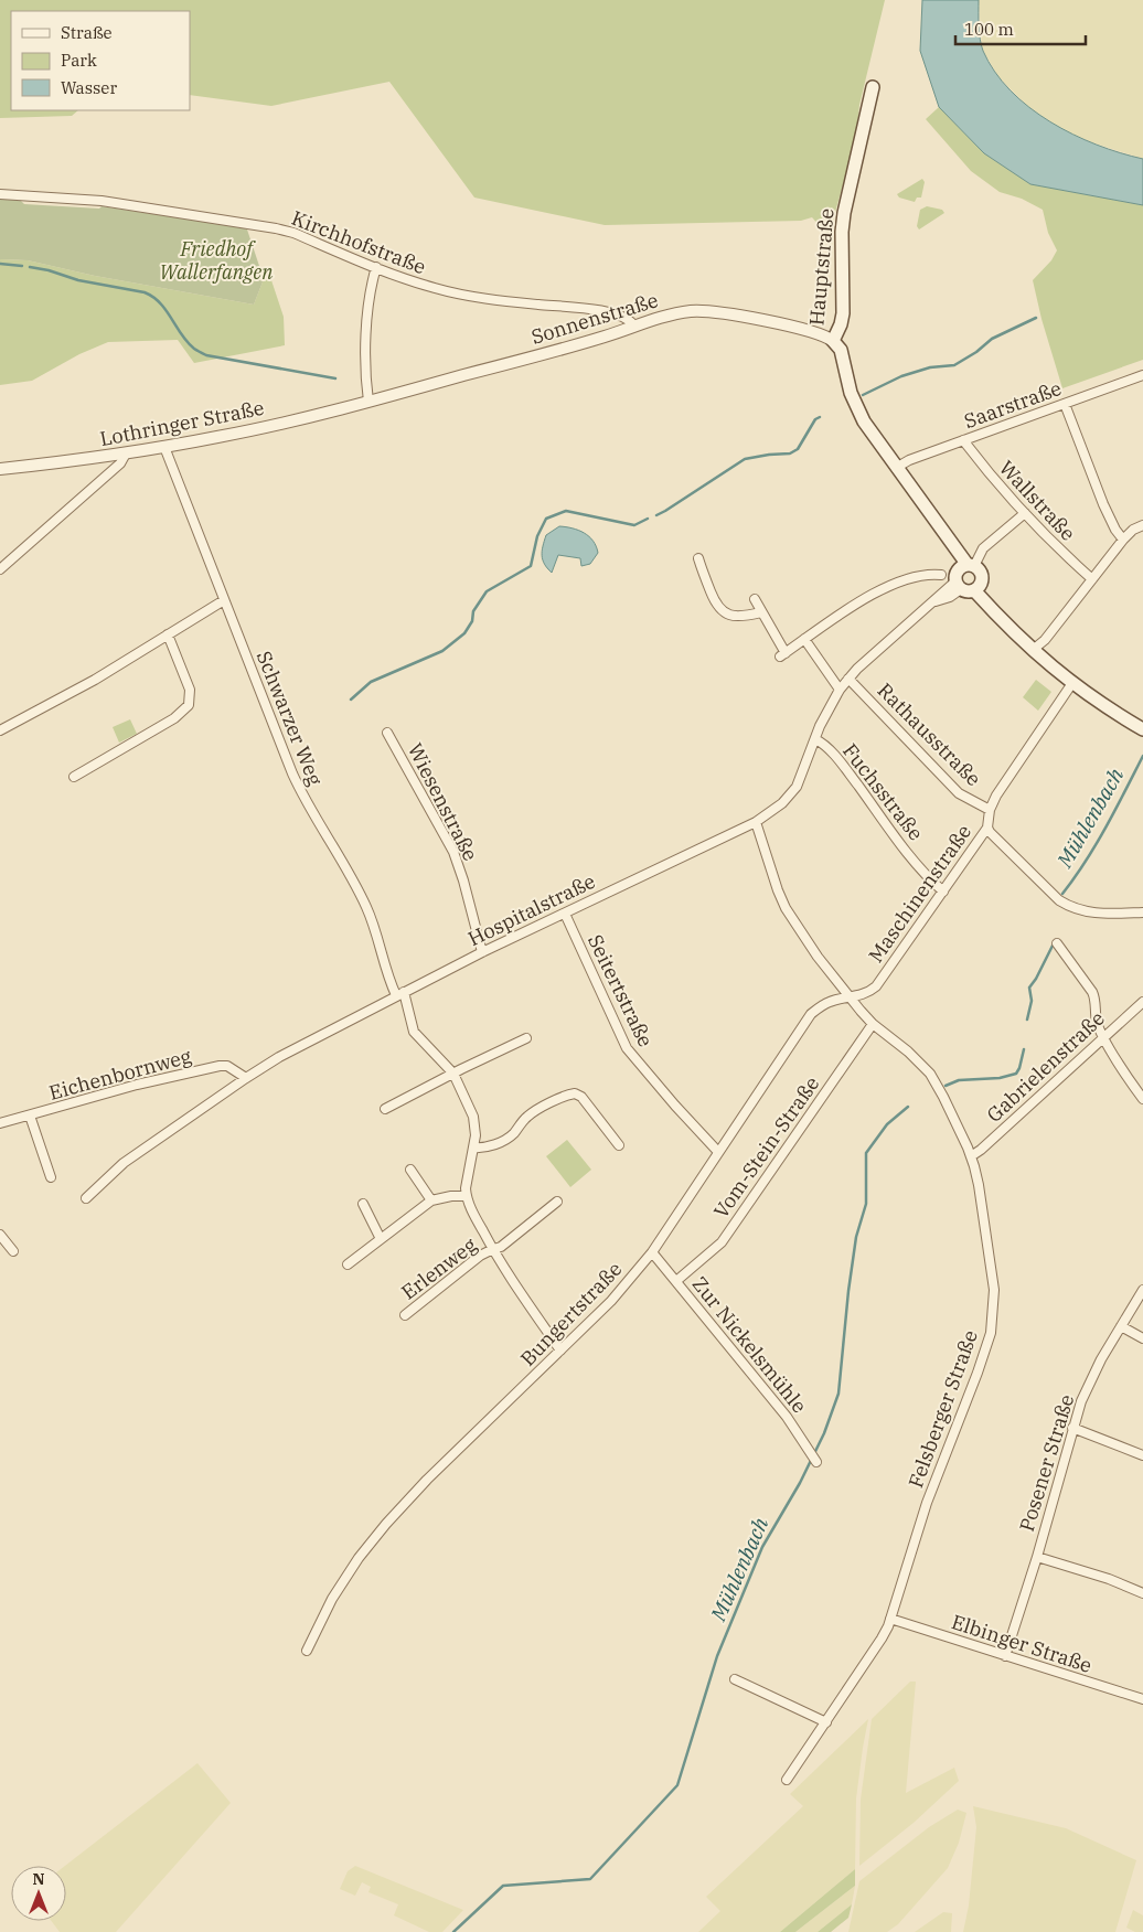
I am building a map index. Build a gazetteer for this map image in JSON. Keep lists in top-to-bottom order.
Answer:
{
  "streets": {
    "main road": ["Hauptstraße"],
    "street": [
      "Kirchhofstraße",
      "Sonnenstraße",
      "Saarstraße",
      "Lothringer Straße",
      "Wallstraße",
      "Schwarzer Weg",
      "Rathausstraße",
      "Fuchsstraße",
      "Wiesenstraße",
      "Maschinenstraße",
      "Hospitalstraße",
      "Seitertstraße",
      "Gabrielenstraße",
      "Eichenbornweg",
      "Vom-Stein-Straße",
      "Erlenweg",
      "Bungertstraße",
      "Zur Nickelsmühle",
      "Felsberger Straße",
      "Posener Straße",
      "Elbinger Straße"
    ]
  },
  "crossings": [
    ["Kirchhofstraße", "Sonnenstraße"],
    ["Hauptstraße", "Sonnenstraße"],
    ["Hauptstraße", "Saarstraße"],
    ["Hauptstraße", "Hospitalstraße"],
    ["Sonnenstraße", "Lothringer Straße"],
    ["Saarstraße", "Wallstraße"],
    ["Lothringer Straße", "Schwarzer Weg"],
    ["Schwarzer Weg", "Hospitalstraße"],
    ["Rathausstraße", "Maschinenstraße"],
    ["Rathausstraße", "Hospitalstraße"],
    ["Fuchsstraße", "Maschinenstraße"],
    ["Fuchsstraße", "Hospitalstraße"],
    ["Wiesenstraße", "Hospitalstraße"],
    ["Maschinenstraße", "Bungertstraße"],
    ["Maschinenstraße", "Felsberger Straße"],
    ["Hospitalstraße", "Seitertstraße"],
    ["Hospitalstraße", "Eichenbornweg"],
    ["Hospitalstraße", "Felsberger Straße"],
    ["Seitertstraße", "Bungertstraße"],
    ["Gabrielenstraße", "Felsberger Straße"],
    ["Vom-Stein-Straße", "Zur Nickelsmühle"],
    ["Vom-Stein-Straße", "Felsberger Straße"],
    ["Bungertstraße", "Zur Nickelsmühle"],
    ["Bungertstraße", "Felsberger Straße"],
    ["Felsberger Straße", "Elbinger Straße"],
    ["Posener Straße", "Elbinger Straße"]
  ],
  "water": ["Mühlenbach"],
  "parks": ["Friedhof Wallerfangen"],
  "legend": ["Straße", "Park", "Wasser"],
  "scale_bar": "100 m",
  "north": "top"
}
